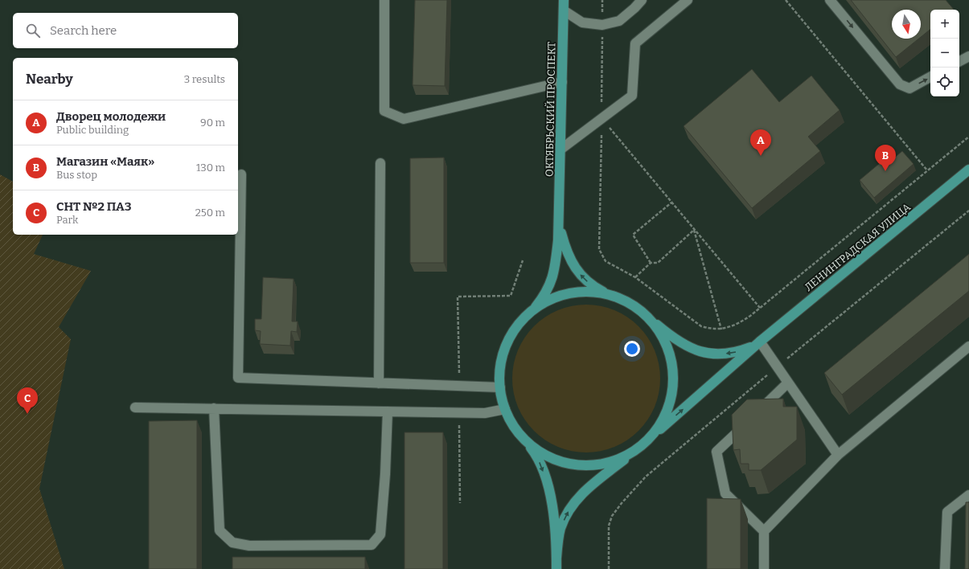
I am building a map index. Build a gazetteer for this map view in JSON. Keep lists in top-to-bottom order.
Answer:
{
  "streets": {
    "main road": ["ОКТЯБРЬСКИЙ ПРОСПЕКТ", "ЛЕНИНГРАДСКАЯ УЛИЦА"]
  },
  "crossings": [
    ["ОКТЯБРЬСКИЙ ПРОСПЕКТ", "ЛЕНИНГРАДСКАЯ УЛИЦА"]
  ],
  "north": "bottom",
  "page": {
    "map_buttons": ["+", "−"],
    "search": "Search here",
    "heading": ["Nearby", "3 results"],
    "list": [
      {
        "mark": "A",
        "name": "Дворец молодежи",
        "note": "Public building",
        "value": "90 m"
      },
      {
        "mark": "B",
        "name": "Магазин «Маяк»",
        "note": "Bus stop",
        "value": "130 m"
      },
      {
        "mark": "C",
        "name": "СНТ №2 ПАЗ",
        "note": "Park",
        "value": "250 m"
      }
    ],
    "pins": ["A", "B", "C"]
  }
}
